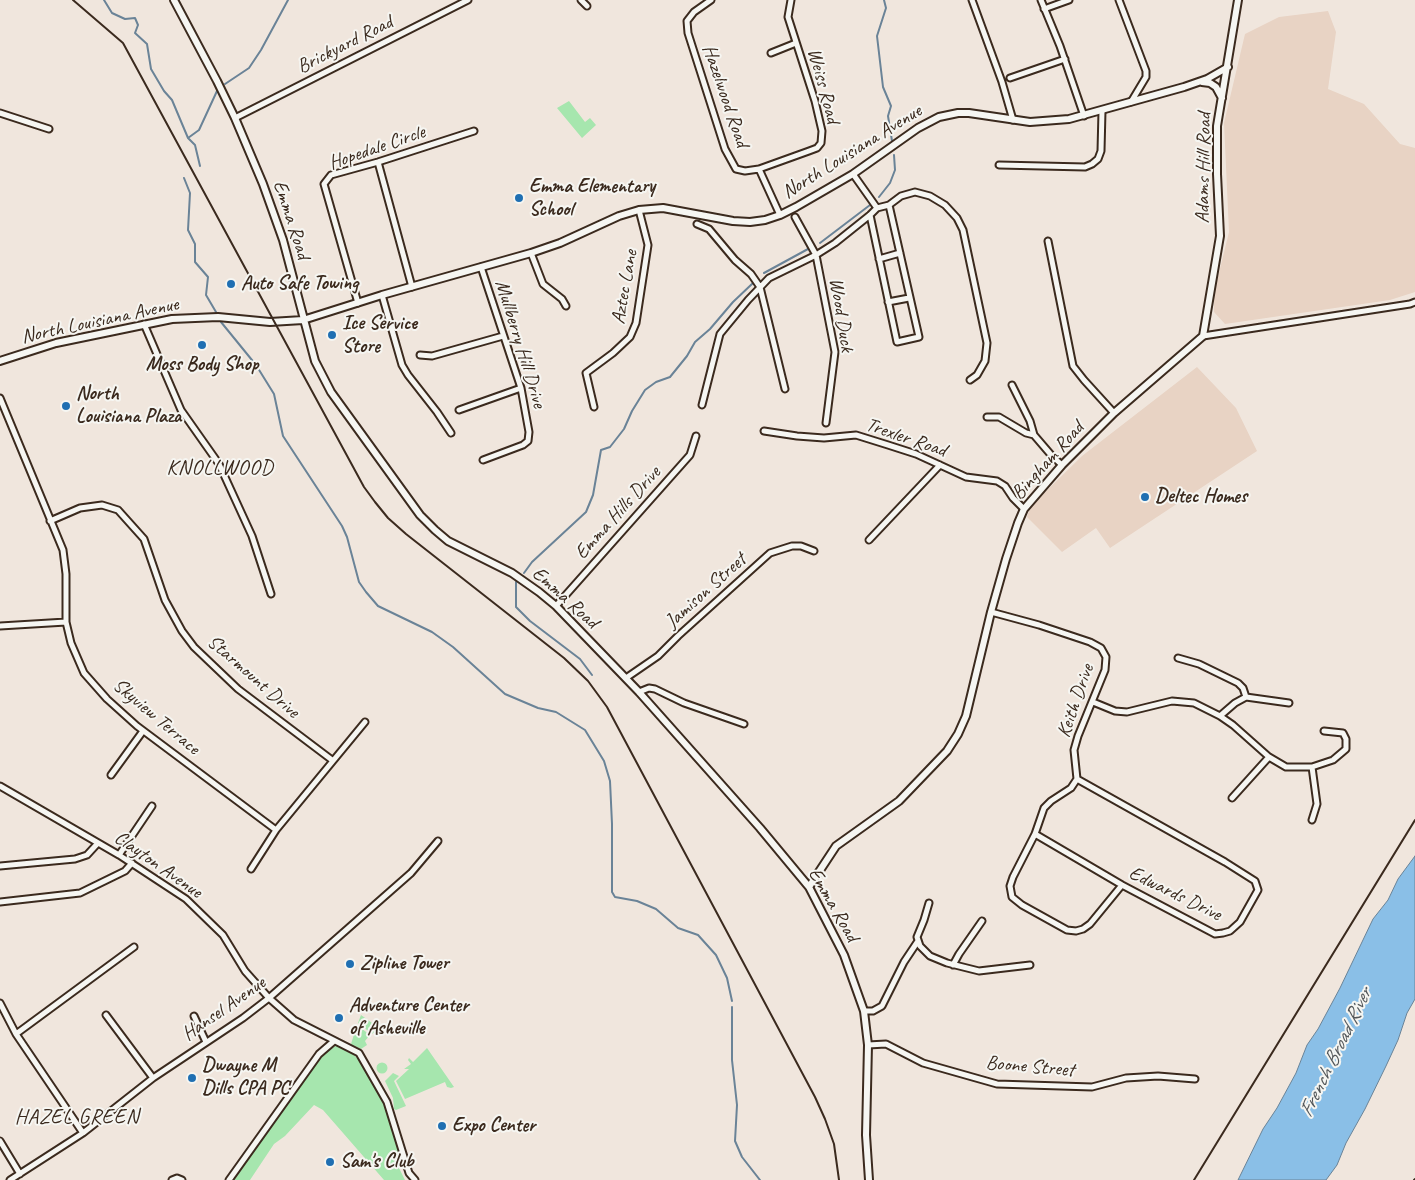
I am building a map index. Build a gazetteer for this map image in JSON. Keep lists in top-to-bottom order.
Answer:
{
  "streets": {
    "street": [
      "Brickyard Road",
      "Weiss Road",
      "Hazelwood Road",
      "Hopedale Circle",
      "North Louisiana Avenue",
      "Adams Hill Road",
      "Emma Road",
      "Aztec Lane",
      "Wood Duck",
      "Mullberry Hill Drive",
      "Trexler Road",
      "Bingham Road",
      "Emma Hills Drive",
      "Jamison Street",
      "Starmount Drive",
      "Keith Drive",
      "Skyview Terrace",
      "Clayton Avenue",
      "Edwards Drive",
      "Hansel Avenue",
      "Boone Street"
    ]
  },
  "crossings": [
    ["Brickyard Road", "Emma Road"],
    ["Weiss Road", "Hazelwood Road"],
    ["Hazelwood Road", "North Louisiana Avenue"],
    ["Hopedale Circle", "North Louisiana Avenue"],
    ["North Louisiana Avenue", "Adams Hill Road"],
    ["North Louisiana Avenue", "Emma Road"],
    ["North Louisiana Avenue", "Aztec Lane"],
    ["North Louisiana Avenue", "Mullberry Hill Drive"],
    ["Adams Hill Road", "Bingham Road"],
    ["Emma Road", "Bingham Road"],
    ["Emma Road", "Emma Hills Drive"],
    ["Emma Road", "Jamison Street"],
    ["Emma Road", "Boone Street"],
    ["Trexler Road", "Bingham Road"],
    ["Bingham Road", "Keith Drive"],
    ["Starmount Drive", "Skyview Terrace"],
    ["Keith Drive", "Edwards Drive"],
    ["Clayton Avenue", "Hansel Avenue"]
  ],
  "districts": ["KNOLLWOOD", "HAZEL GREEN"],
  "water": ["French Broad River"],
  "places": [
    "Emma Elementary School",
    "Auto Safe Towing",
    "Ice Service Store",
    "Moss Body Shop",
    "North Louisiana Plaza",
    "Deltec Homes",
    "Zipline Tower",
    "Adventure Center of Asheville",
    "Dwayne M Dills CPA PC",
    "Expo Center",
    "Sam's Club"
  ]
}
